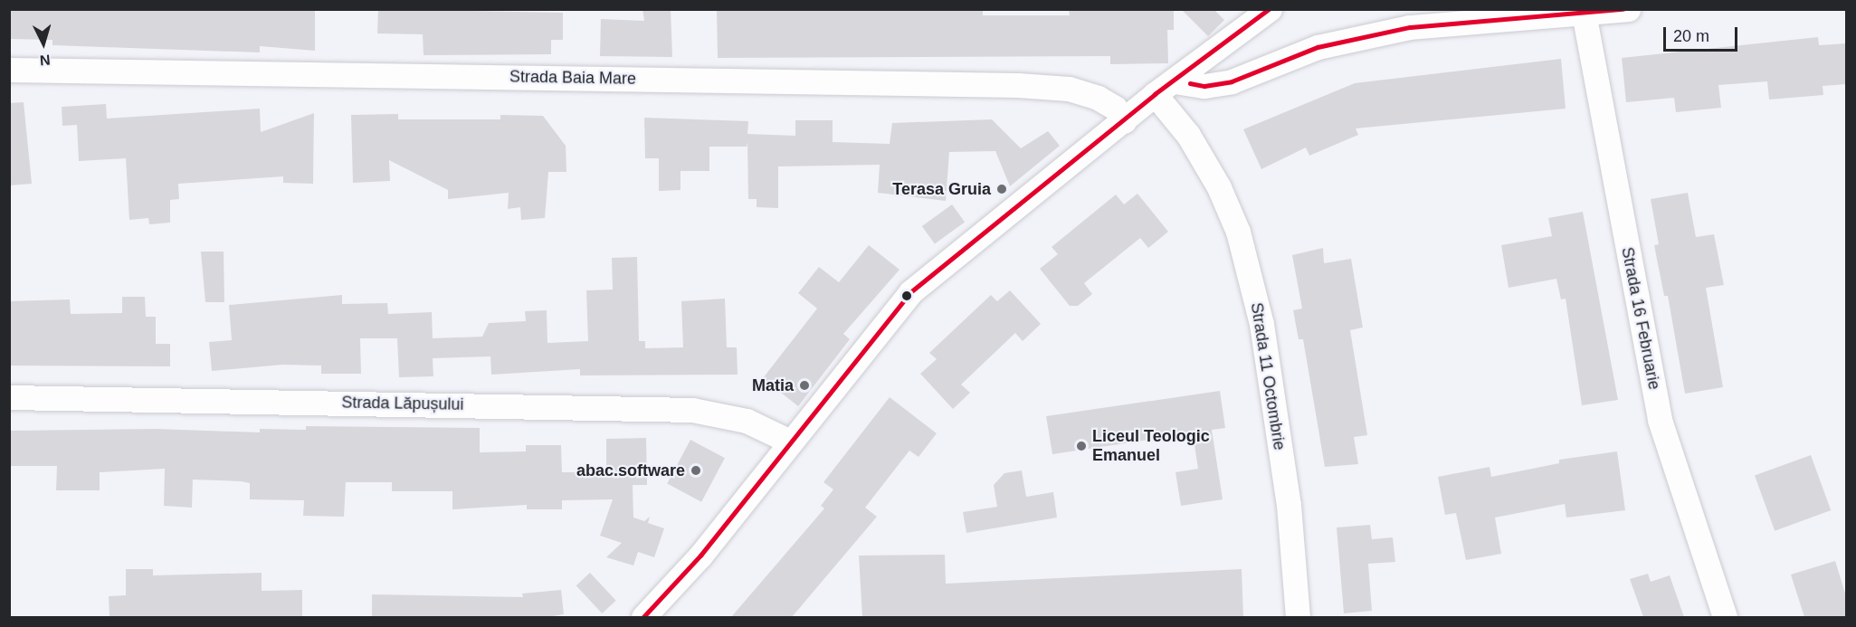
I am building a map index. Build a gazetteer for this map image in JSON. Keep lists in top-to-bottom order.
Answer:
{
  "streets": {
    "street": [
      "Strada Baia Mare",
      "Strada 16 Februarie",
      "Strada 11 Octombrie",
      "Strada Lăpușului"
    ]
  },
  "places": [
    "Terasa Gruia",
    "Matia",
    "Liceul Teologic Emanuel",
    "abac.software"
  ],
  "scale_bar": "20 m",
  "north": "bottom"
}
